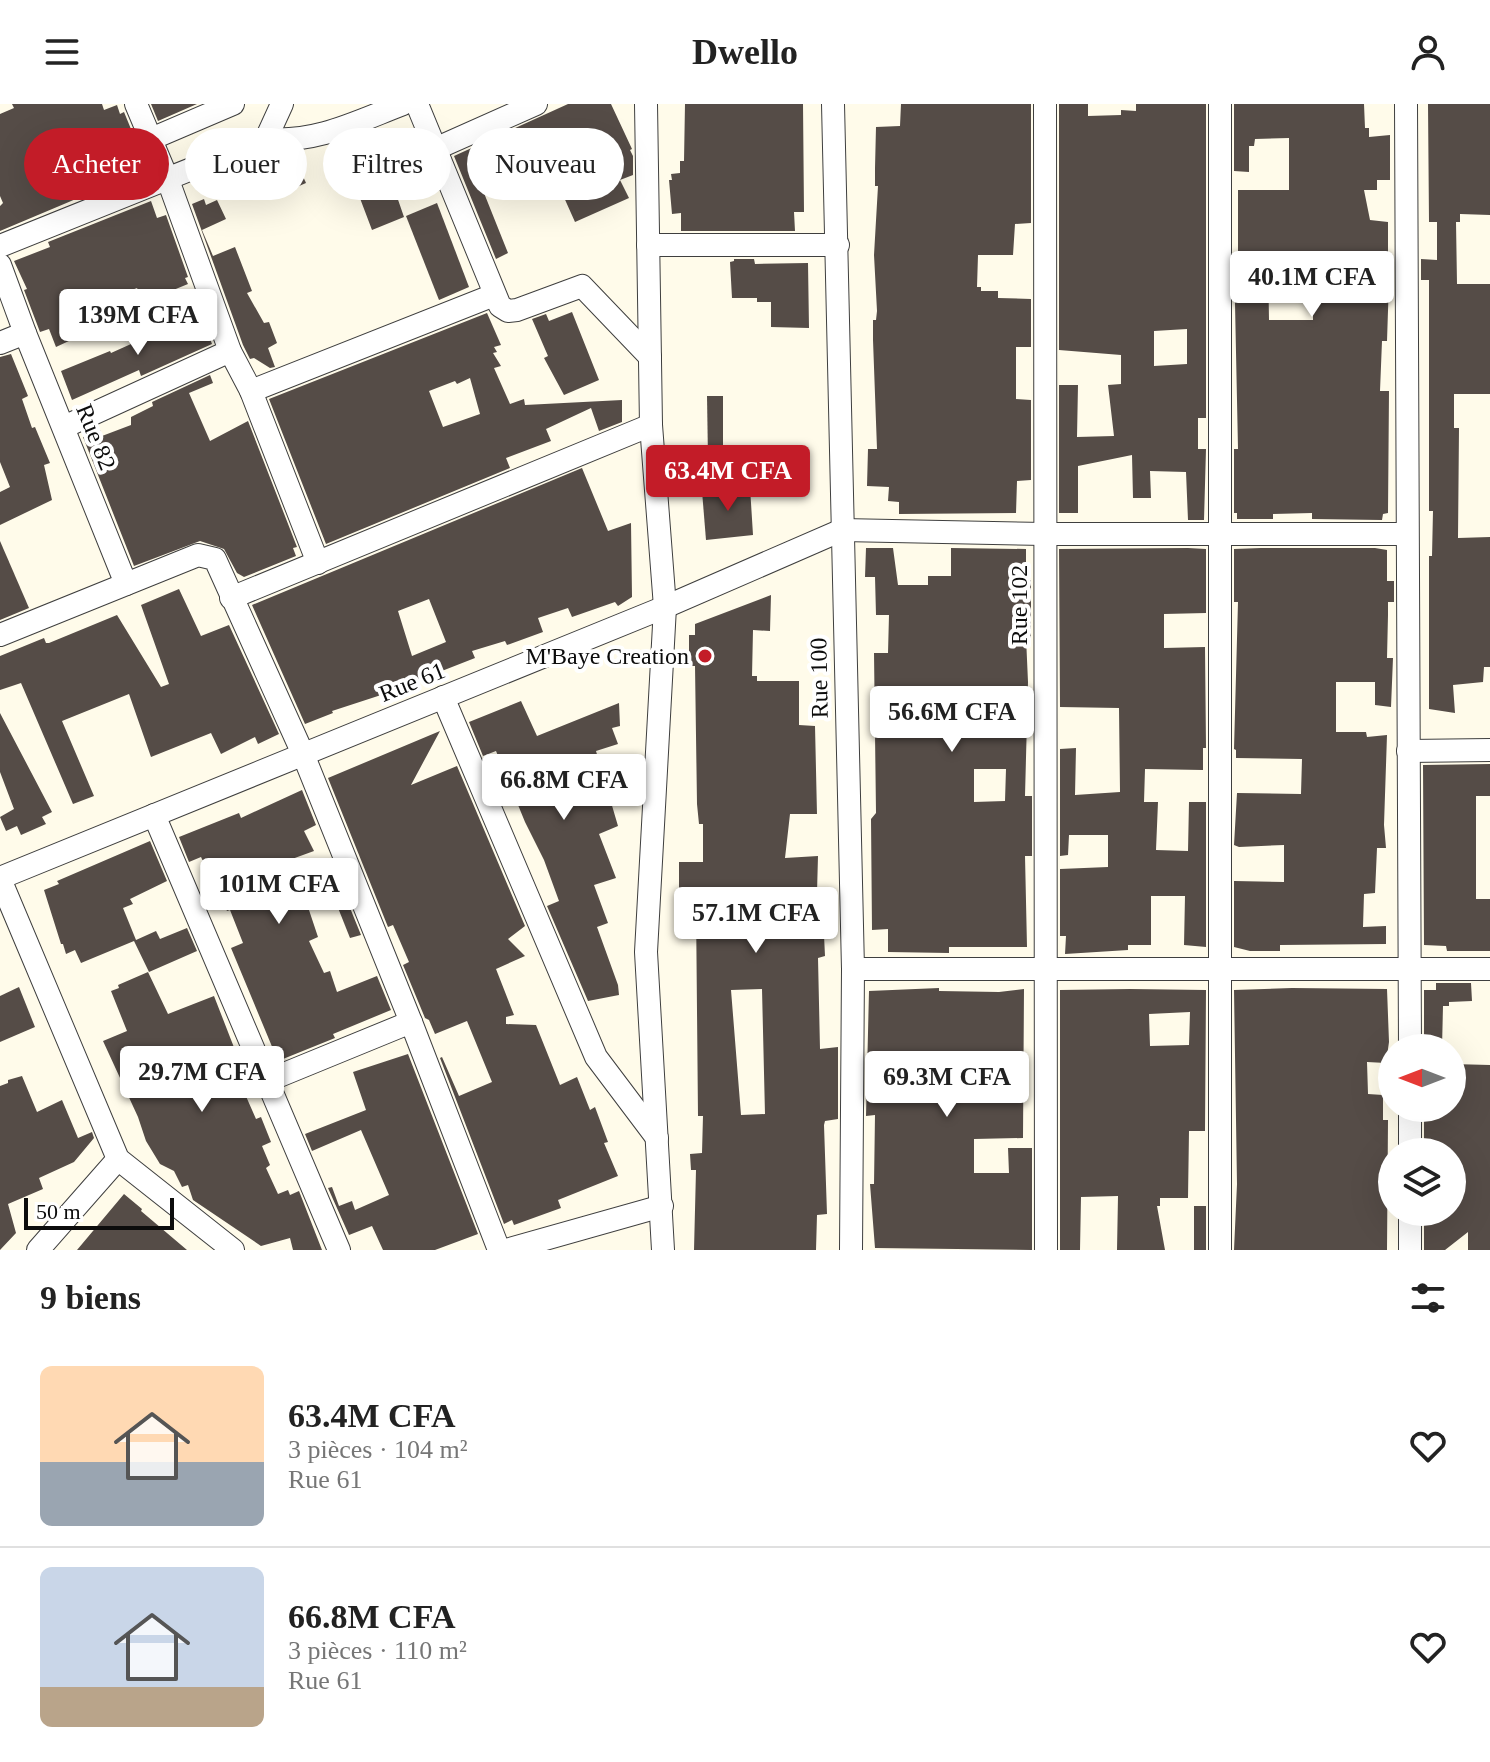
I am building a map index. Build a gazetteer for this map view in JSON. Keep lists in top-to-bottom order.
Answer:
{
  "streets": {
    "street": [
      "Rue 82",
      "Rue 102",
      "Rue 100",
      "Rue 61"
    ]
  },
  "crossings": [
    ["Rue 100", "Rue 61"]
  ],
  "places": ["M'Baye Creation"],
  "scale_bar": "50 m",
  "north": "left",
  "page": {
    "header": "Dwello",
    "chip": [
      "Acheter",
      "Louer",
      "Filtres",
      "Nouveau"
    ],
    "price": [
      "40.1M CFA",
      "139M CFA",
      "63.4M CFA",
      "56.6M CFA",
      "66.8M CFA",
      "101M CFA",
      "57.1M CFA",
      "29.7M CFA",
      "69.3M CFA"
    ],
    "scale": "50 m",
    "heading": "9 biens",
    "list": [
      {
        "name": "63.4M CFA",
        "note": "3 pièces · 104 m² · Rue 61"
      },
      {
        "name": "66.8M CFA",
        "note": "3 pièces · 110 m² · Rue 61"
      }
    ]
  }
}
